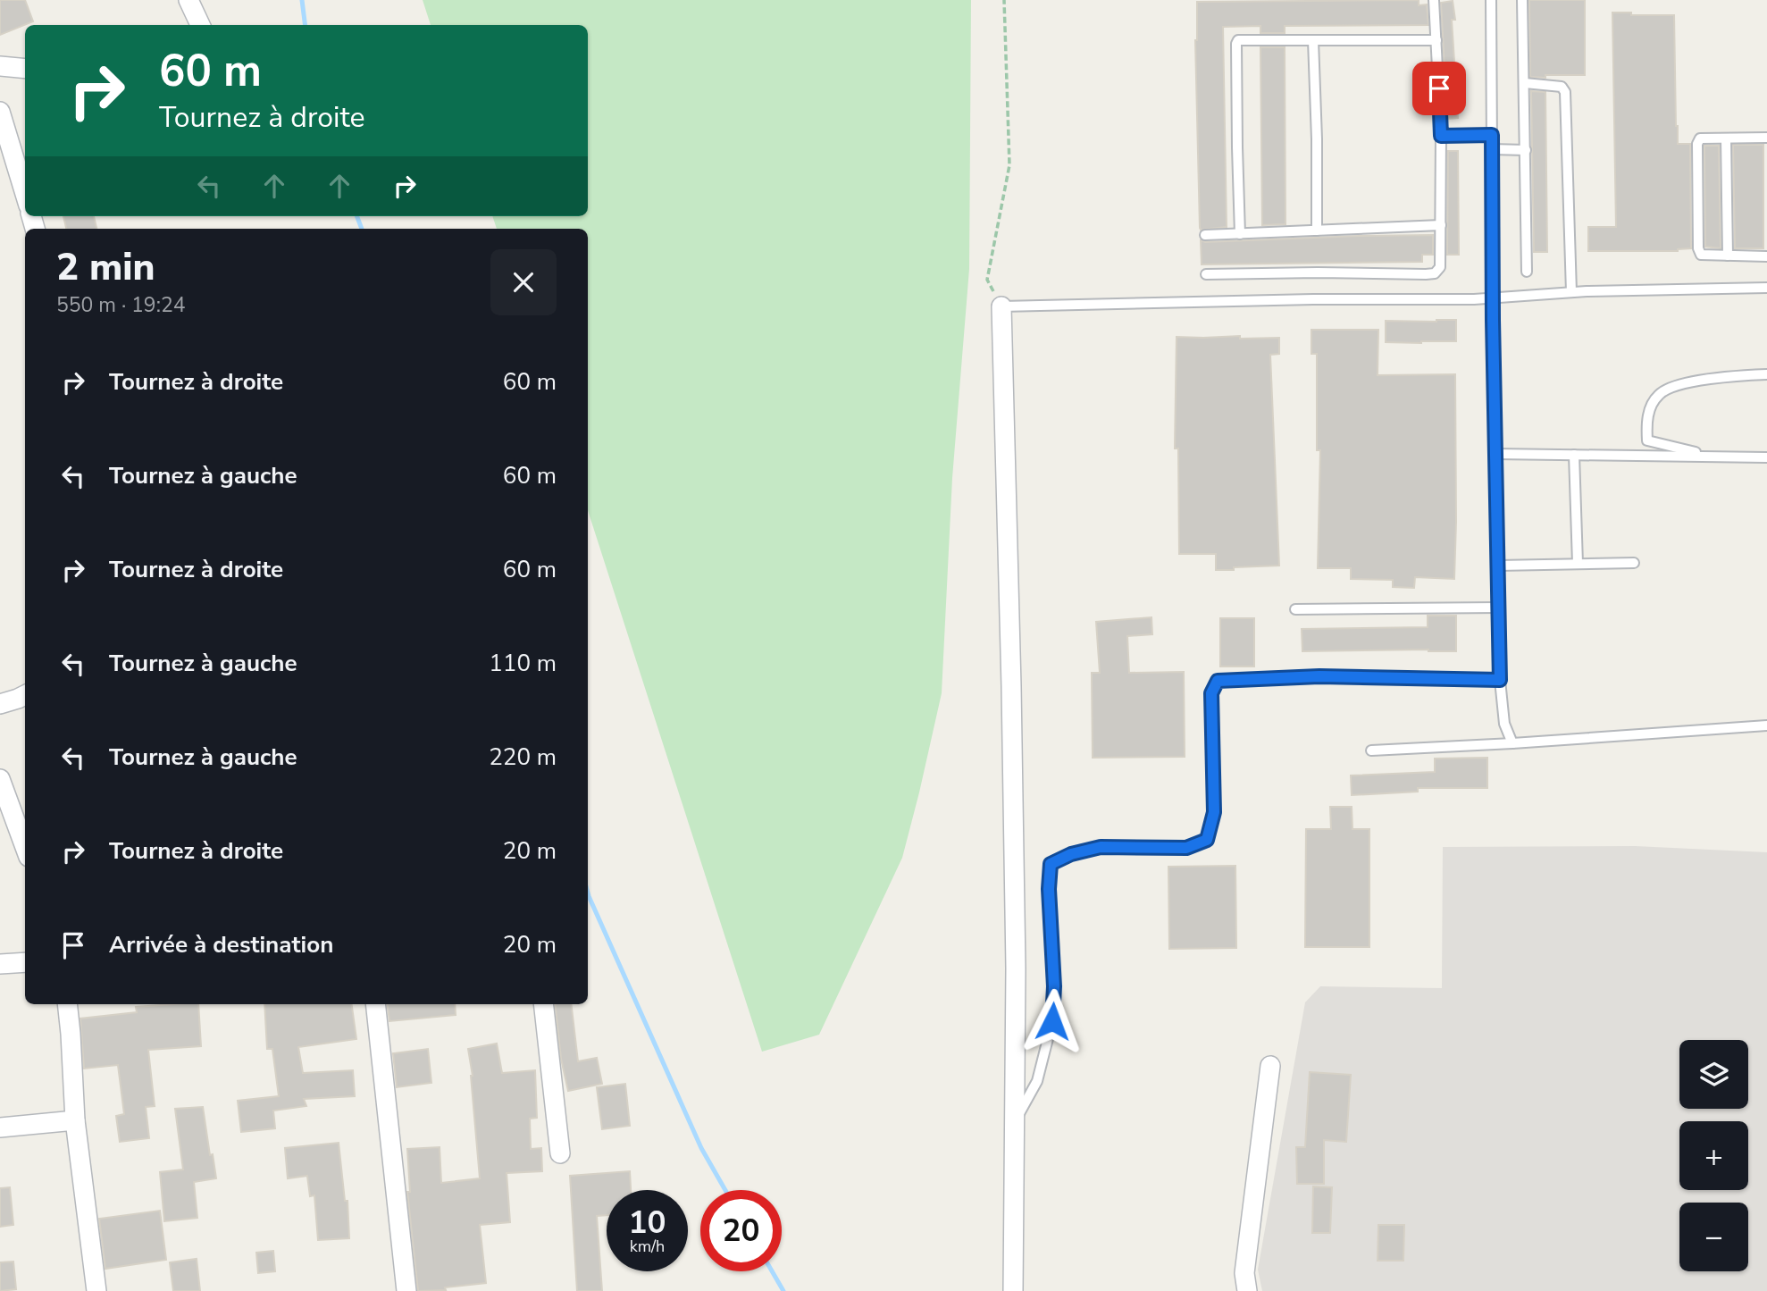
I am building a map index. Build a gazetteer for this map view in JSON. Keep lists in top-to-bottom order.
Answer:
{
  "page": {
    "turn": ["60 m", "Tournez à droite"],
    "heading": ["2 min", "550 m · 19:24"],
    "list": [
      {
        "name": "Tournez à droite",
        "value": "60 m"
      },
      {
        "name": "Tournez à gauche",
        "value": "60 m"
      },
      {
        "name": "Tournez à droite",
        "value": "60 m"
      },
      {
        "name": "Tournez à gauche",
        "value": "110 m"
      },
      {
        "name": "Tournez à gauche",
        "value": "220 m"
      },
      {
        "name": "Tournez à droite",
        "value": "20 m"
      },
      {
        "name": "Arrivée à destination",
        "value": "20 m"
      }
    ],
    "map_buttons": ["+", "−"],
    "speed": "10 km/h",
    "limit": "20"
  }
}
